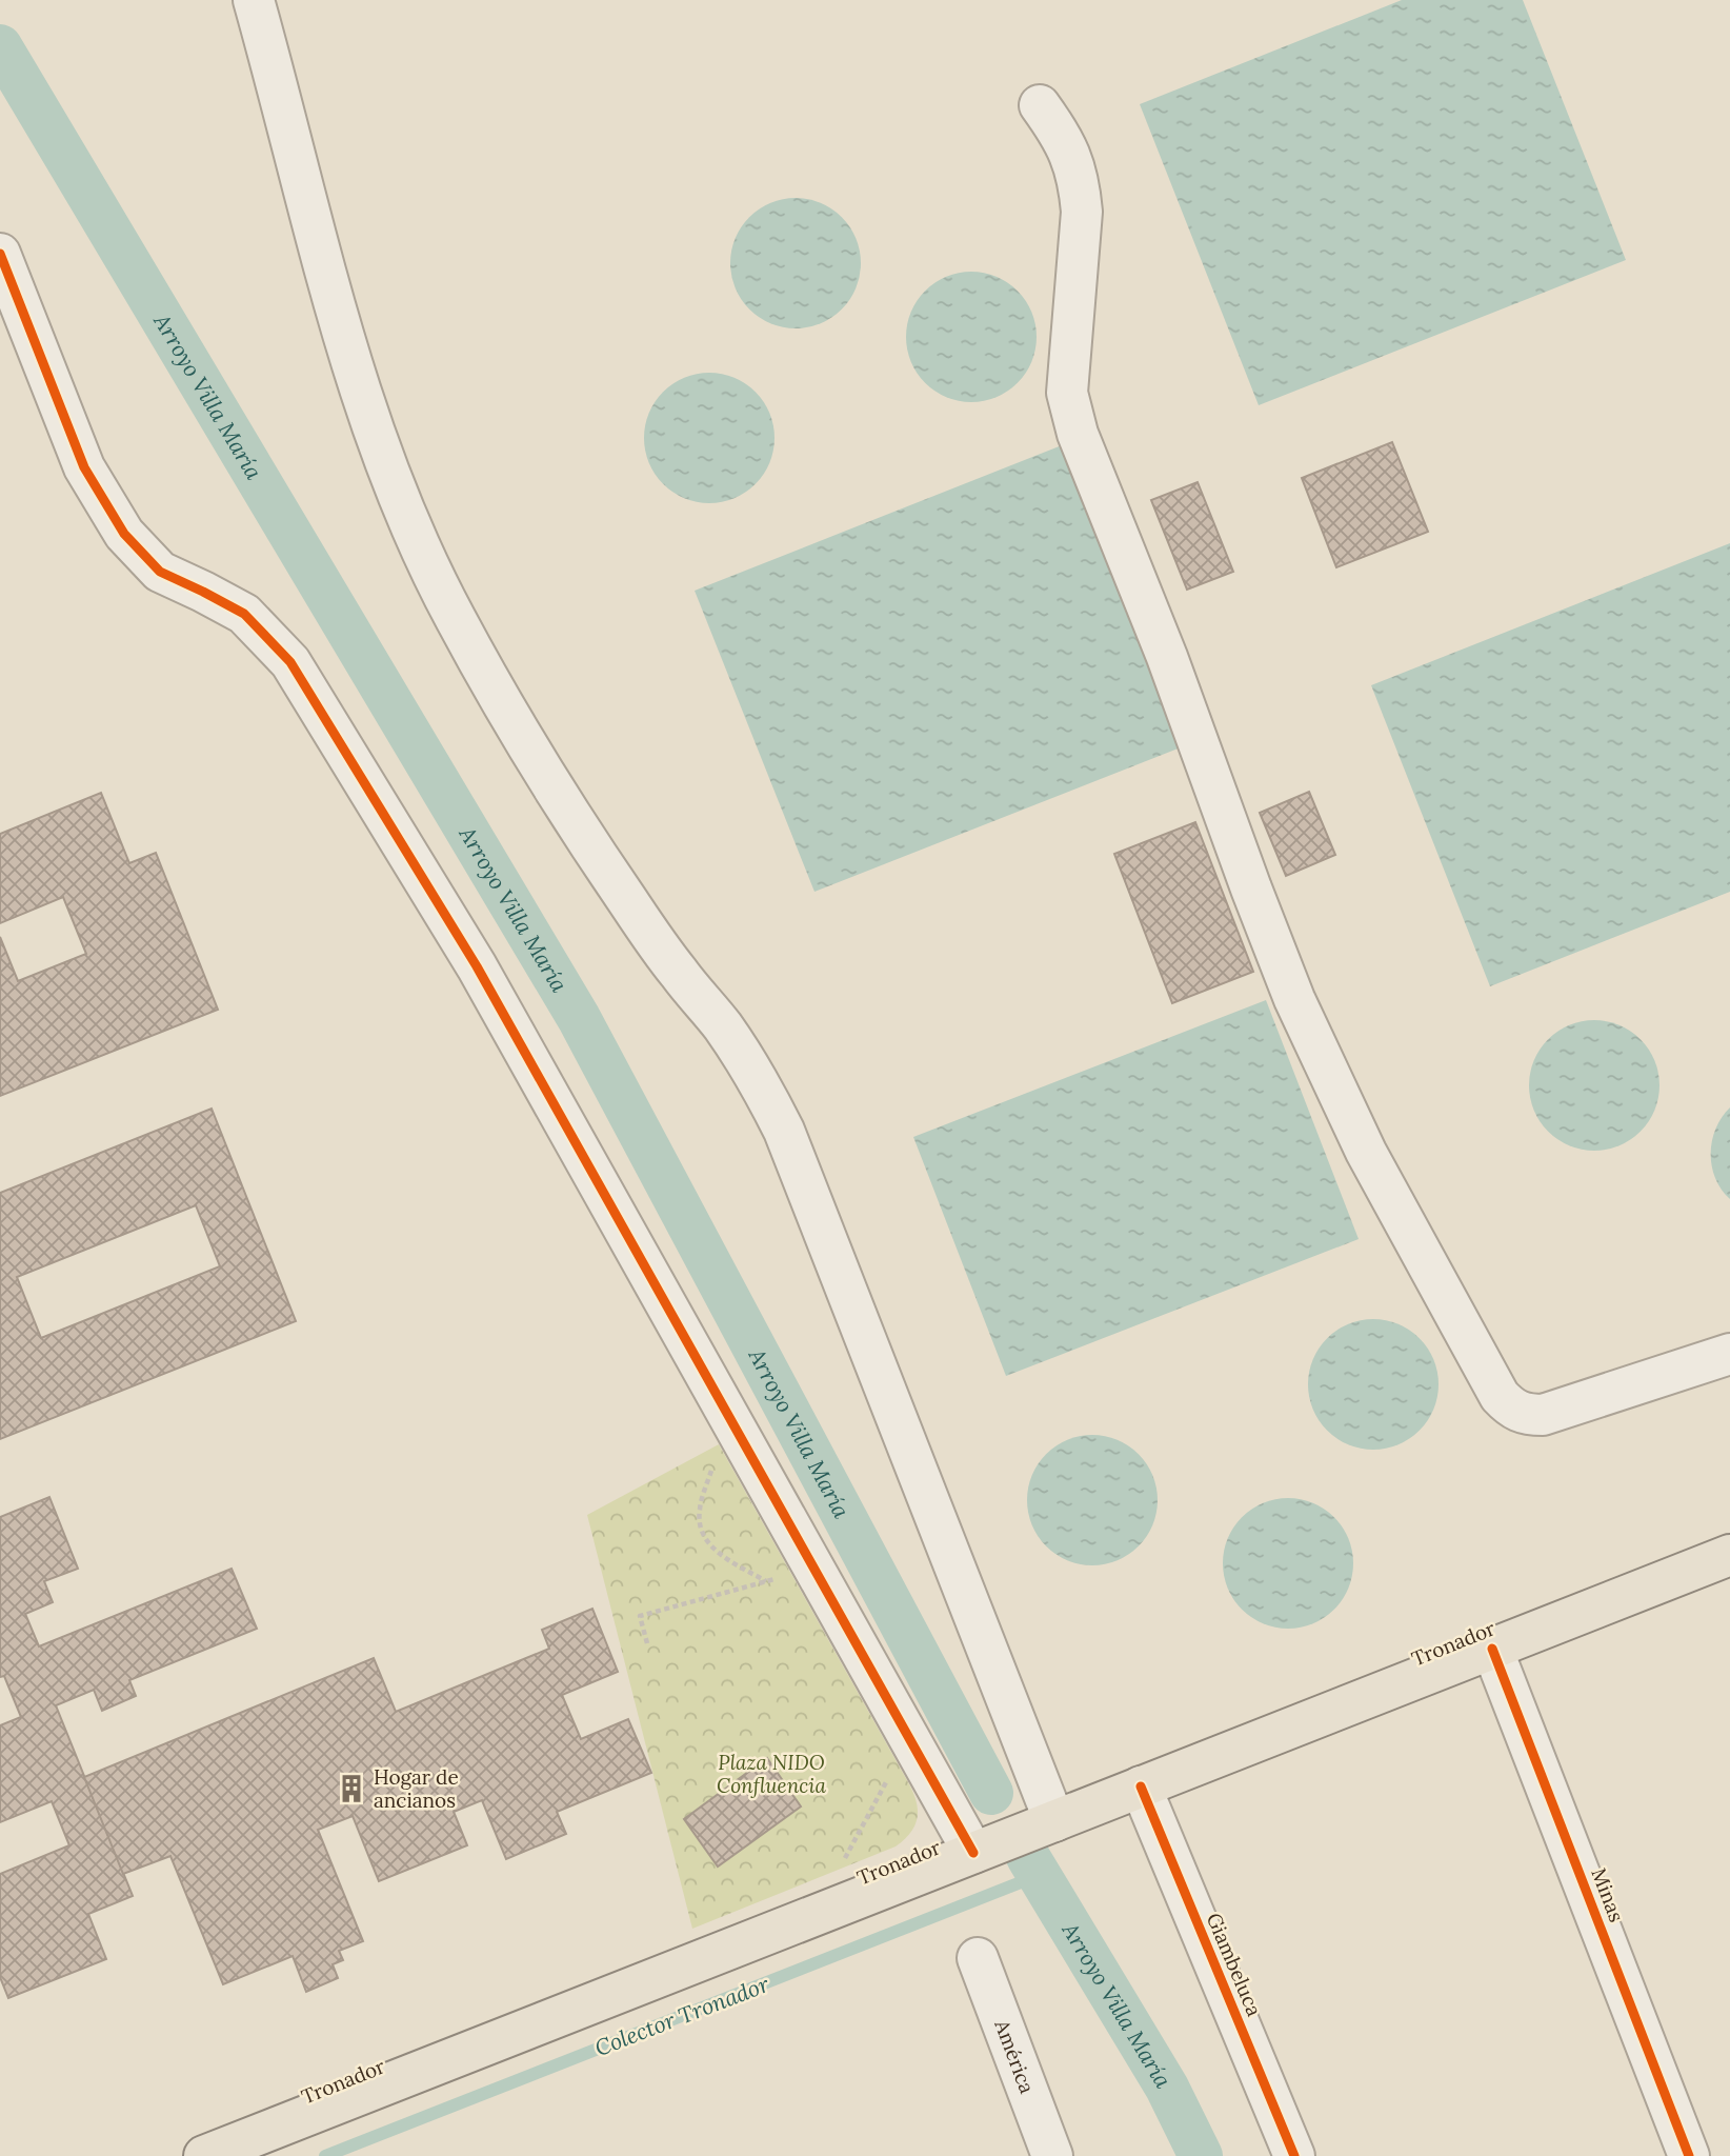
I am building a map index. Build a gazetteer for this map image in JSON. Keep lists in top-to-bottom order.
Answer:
{
  "streets": {
    "main road": ["Tronador"],
    "street": ["Minas", "Giambeluca", "América"]
  },
  "crossings": [
    ["Tronador", "Minas"],
    ["Tronador", "Giambeluca"]
  ],
  "water": ["Arroyo Villa María", "Colector Tronador"],
  "parks": ["Plaza NIDO Confluencia"],
  "places": {
    "building": ["Hogar de ancianos"]
  }
}
